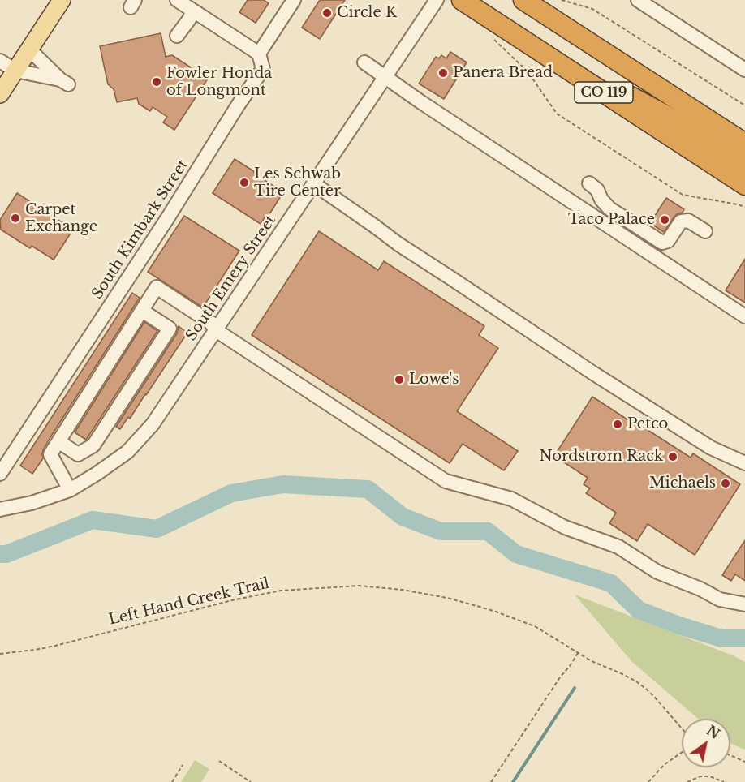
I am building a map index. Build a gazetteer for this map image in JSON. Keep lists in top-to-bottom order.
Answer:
{
  "streets": {
    "highway": ["CO 119"],
    "street": ["South Kimbark Street", "South Emery Street"],
    "path": ["Left Hand Creek Trail"]
  },
  "places": [
    "Circle K",
    "Panera Bread",
    "Fowler Honda of Longmont",
    "Les Schwab Tire Center",
    "Carpet Exchange",
    "Taco Palace",
    "Lowe's",
    "Petco",
    "Nordstrom Rack",
    "Michaels"
  ],
  "north": "top right"
}
